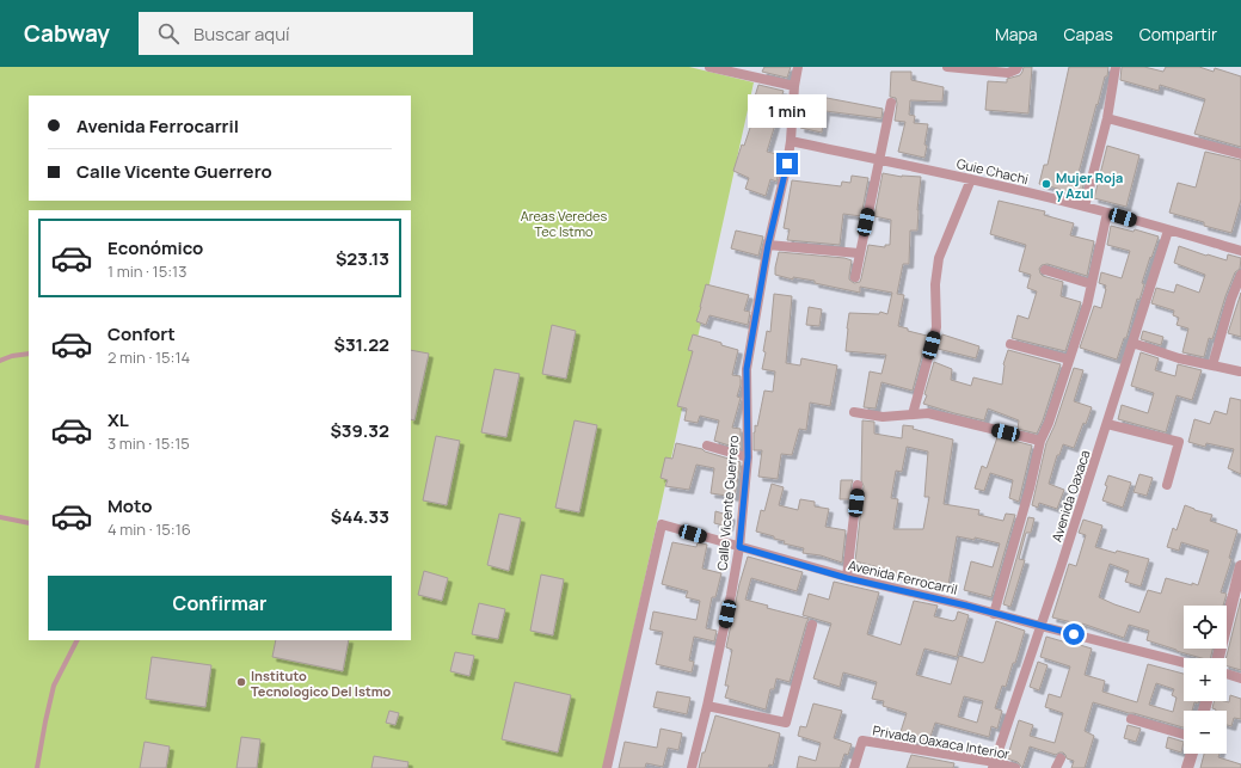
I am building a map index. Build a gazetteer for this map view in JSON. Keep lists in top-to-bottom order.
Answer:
{
  "streets": {
    "street": [
      "Guie Chachi",
      "Avenida Oaxaca",
      "Calle Vicente Guerrero",
      "Avenida Ferrocarril",
      "Privada Oaxaca Interior"
    ]
  },
  "crossings": [
    ["Guie Chachi", "Avenida Oaxaca"],
    ["Guie Chachi", "Calle Vicente Guerrero"],
    ["Avenida Oaxaca", "Avenida Ferrocarril"],
    ["Avenida Oaxaca", "Privada Oaxaca Interior"],
    ["Calle Vicente Guerrero", "Avenida Ferrocarril"]
  ],
  "parks": ["Areas Veredes Tec Istmo"],
  "places": ["Mujer Roja y Azul", "Instituto Tecnologico Del Istmo"],
  "page": {
    "header": "Cabway",
    "search": "Buscar aquí",
    "nav": ["Mapa", "Capas", "Compartir"],
    "bubble": "1 min",
    "banner": ["Avenida Ferrocarril", "Calle Vicente Guerrero"],
    "list": [
      {
        "name": "Económico",
        "note": "1 min · 15:13",
        "value": "$23.13"
      },
      {
        "name": "Confort",
        "note": "2 min · 15:14",
        "value": "$31.22"
      },
      {
        "name": "XL",
        "note": "3 min · 15:15",
        "value": "$39.32"
      },
      {
        "name": "Moto",
        "note": "4 min · 15:16",
        "value": "$44.33"
      }
    ],
    "buttons": "Confirmar",
    "map_buttons": ["+", "−"]
  }
}
